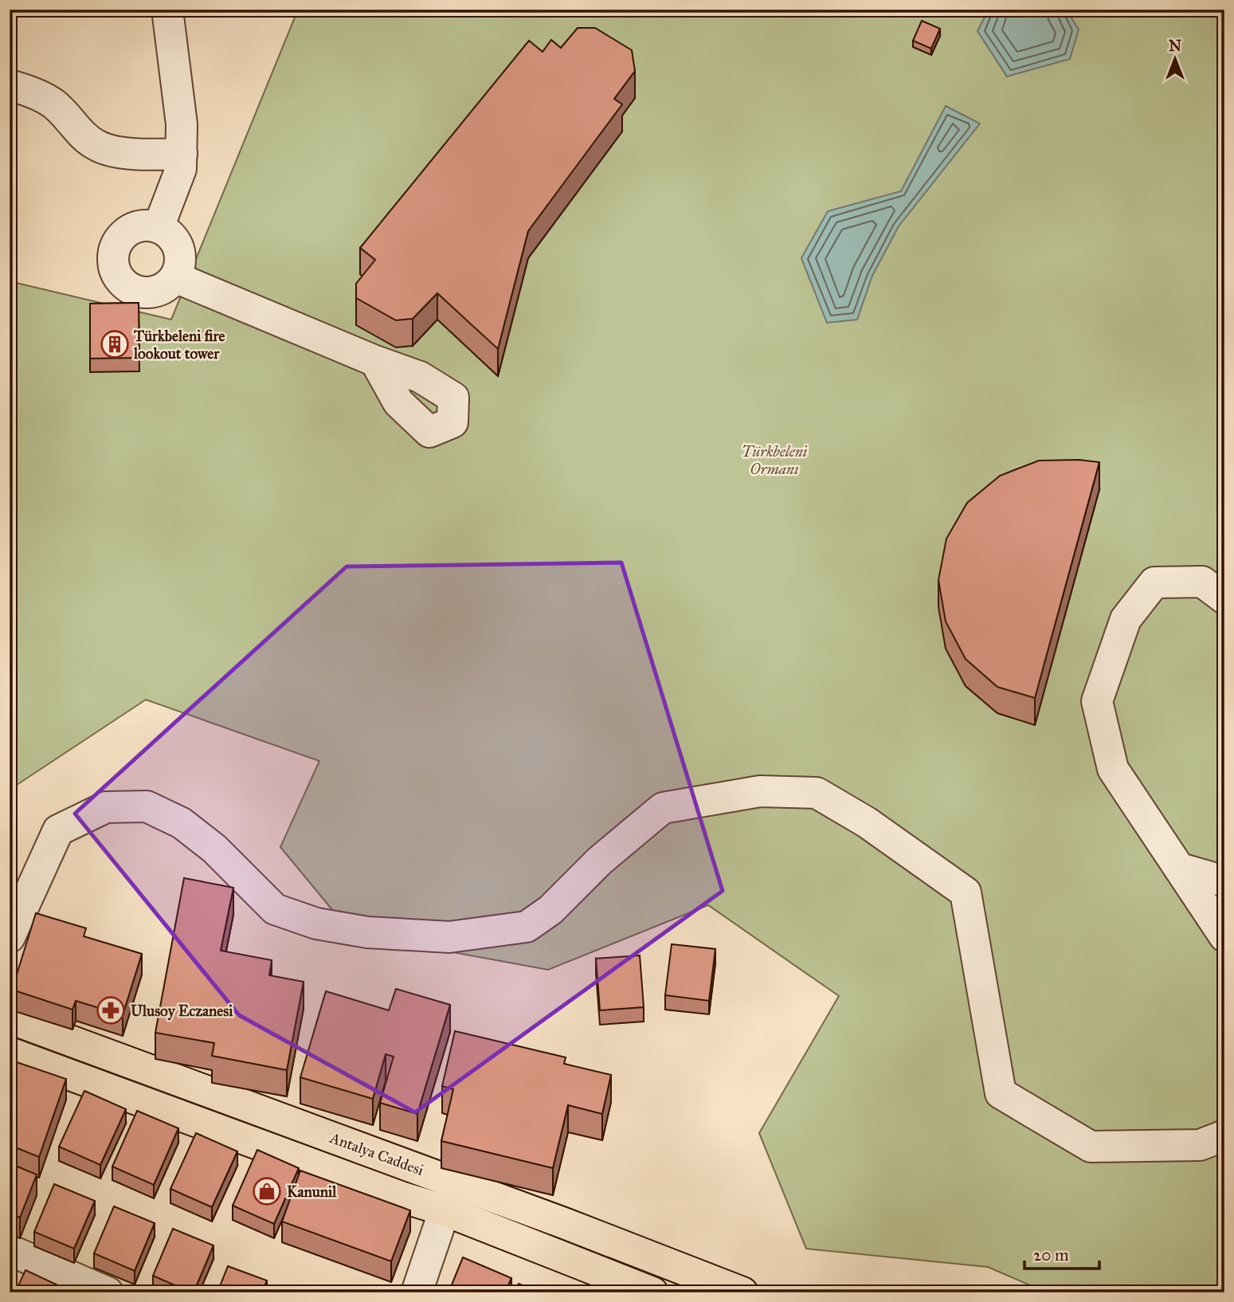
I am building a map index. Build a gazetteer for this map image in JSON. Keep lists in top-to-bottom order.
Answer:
{
  "streets": {
    "main road": ["Antalya Caddesi"]
  },
  "parks": ["Türkbeleni Ormanı"],
  "places": {
    "building": ["Türkbeleni fire lookout tower"],
    "pharmacy": ["Ulusoy Eczanesi"],
    "shop": ["Kanunil"]
  },
  "scale_bar": "20 m",
  "north": "top"
}
